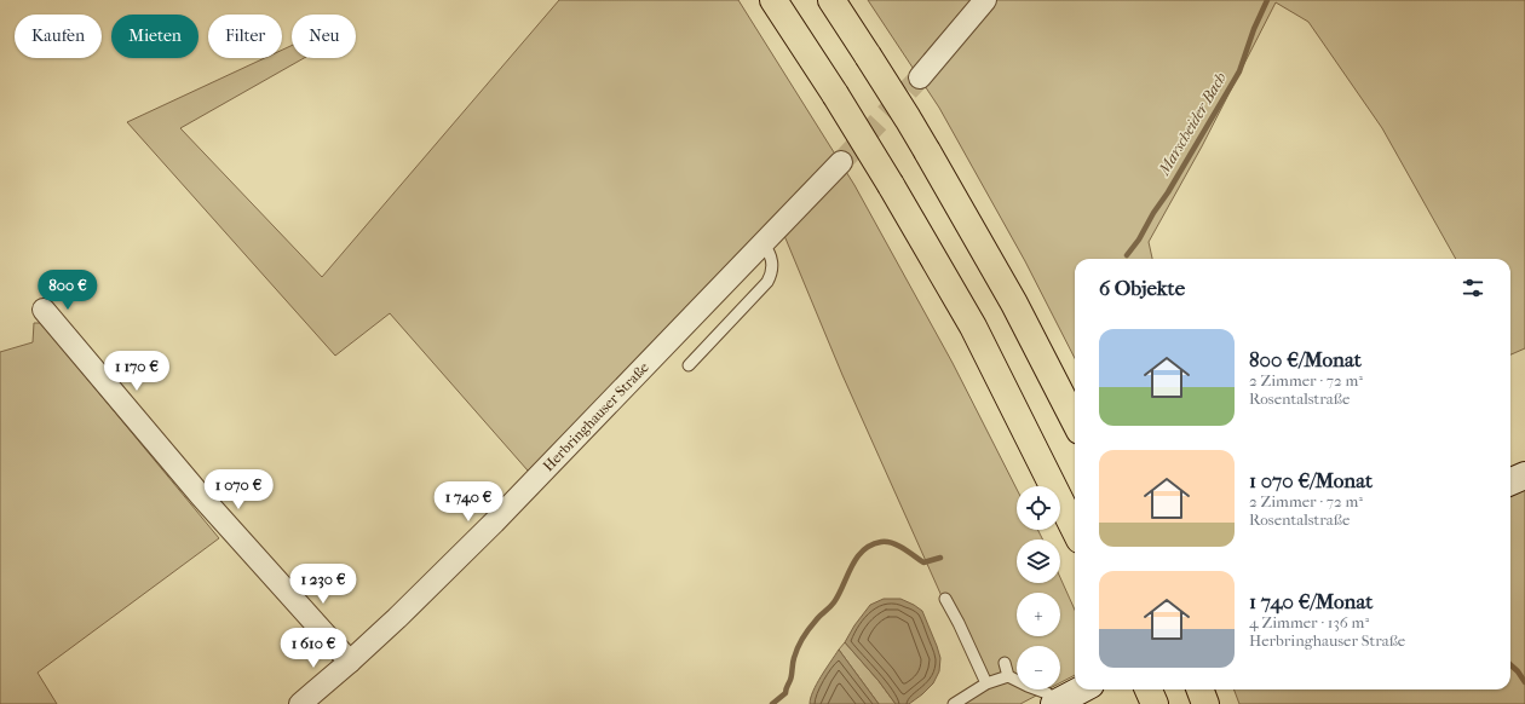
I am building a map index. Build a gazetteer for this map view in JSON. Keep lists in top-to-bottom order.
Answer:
{
  "streets": {
    "street": ["Herbringhauser Straße"]
  },
  "water": ["Marscheider Bach"],
  "page": {
    "chip": [
      "Kaufen",
      "Mieten",
      "Filter",
      "Neu"
    ],
    "heading": "6 Objekte",
    "price": [
      "800 €",
      "1 170 €",
      "1 070 €",
      "1 740 €",
      "1 230 €",
      "1 610 €"
    ],
    "list": [
      {
        "name": "800 €/Monat",
        "note": "2 Zimmer · 72 m² · Rosentalstraße"
      },
      {
        "name": "1 070 €/Monat",
        "note": "2 Zimmer · 72 m² · Rosentalstraße"
      },
      {
        "name": "1 740 €/Monat",
        "note": "4 Zimmer · 136 m² · Herbringhauser Straße"
      }
    ],
    "map_buttons": ["+", "−"]
  }
}
